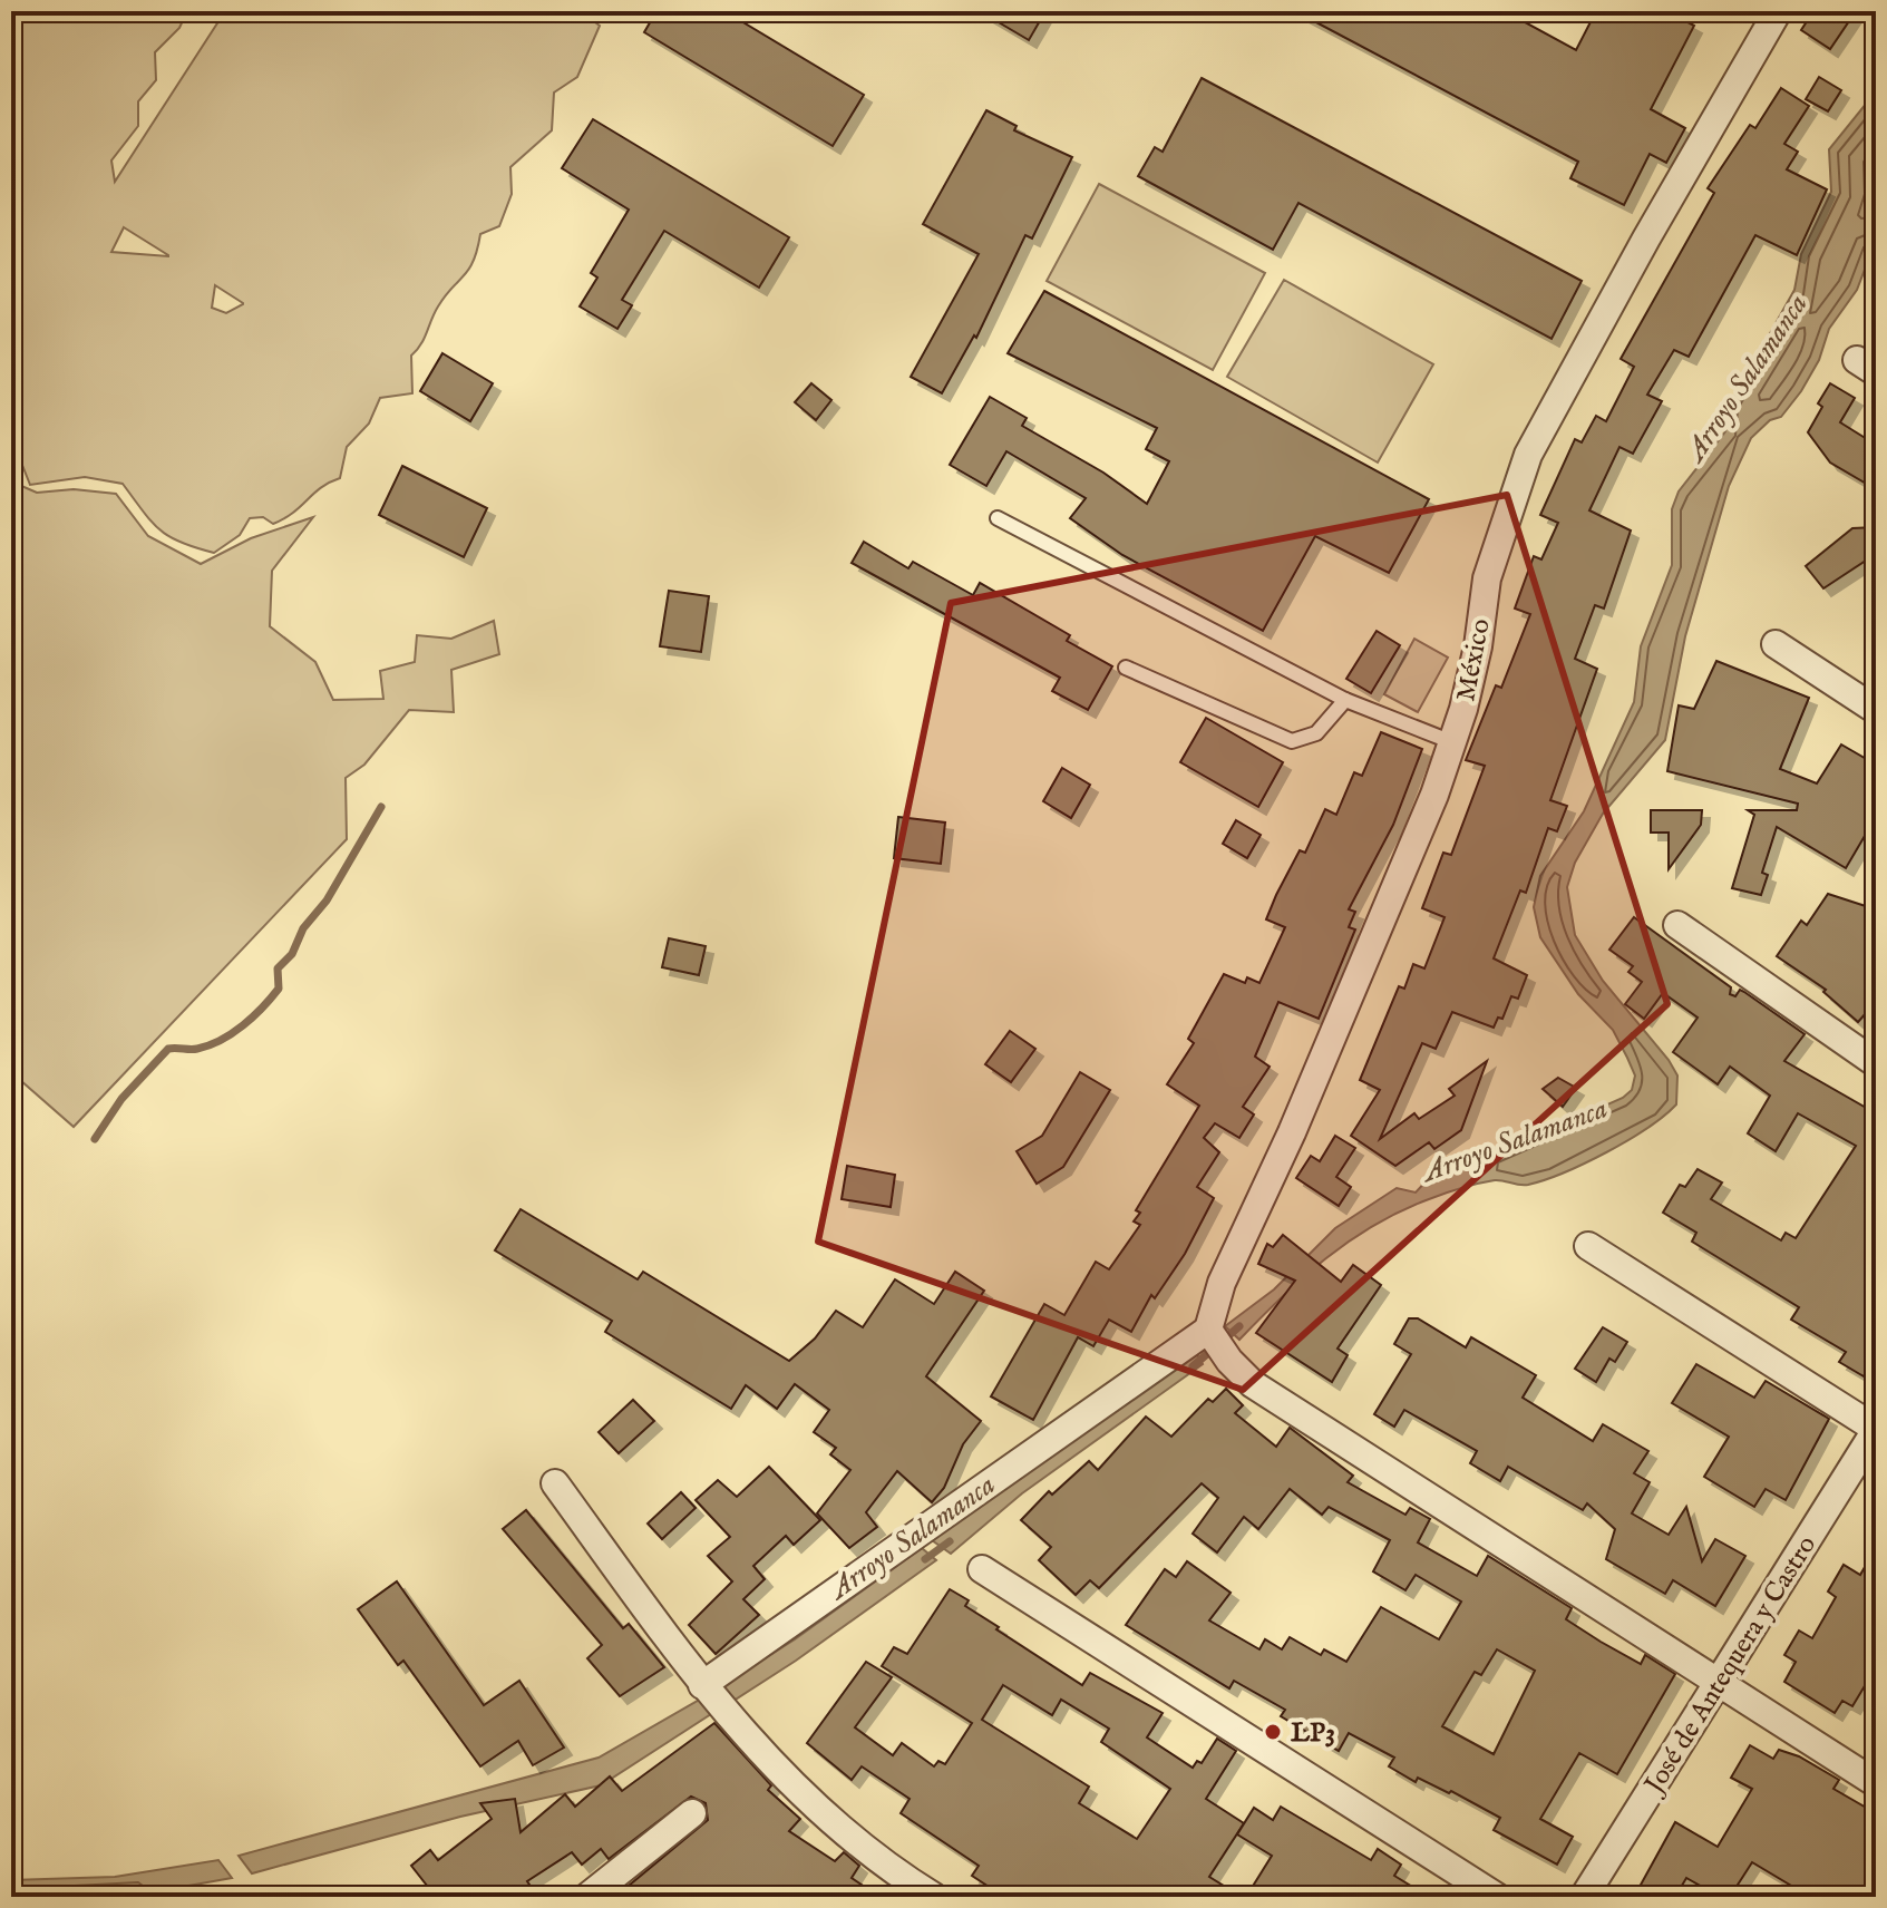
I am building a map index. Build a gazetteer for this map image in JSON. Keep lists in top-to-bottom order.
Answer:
{
  "streets": {
    "street": ["México", "José de Antequera y Castro"]
  },
  "water": ["Arroyo Salamanca"],
  "places": ["LP3"]
}
